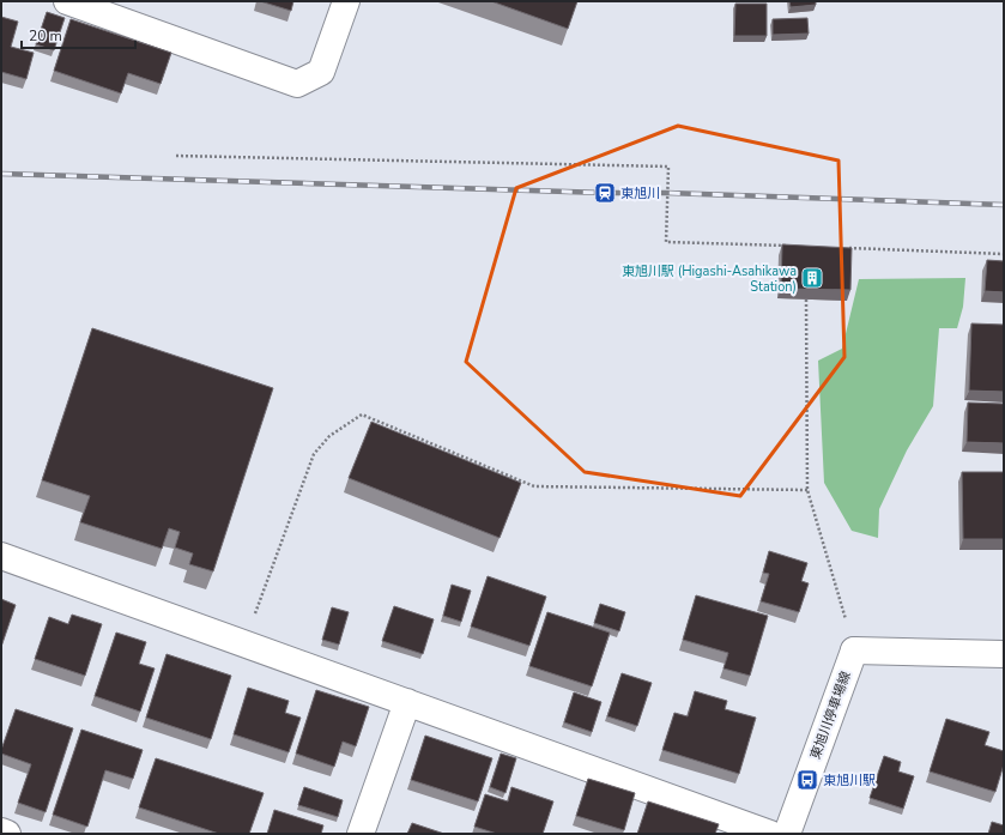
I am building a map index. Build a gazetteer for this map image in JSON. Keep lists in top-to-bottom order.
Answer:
{
  "streets": {
    "street": ["東旭川停車場線"]
  },
  "places": {
    "station": ["東旭川"],
    "building": ["東旭川駅 (Higashi-Asahikawa Station)"],
    "bus stop": ["東旭川駅"]
  },
  "scale_bar": "20 m"
}
